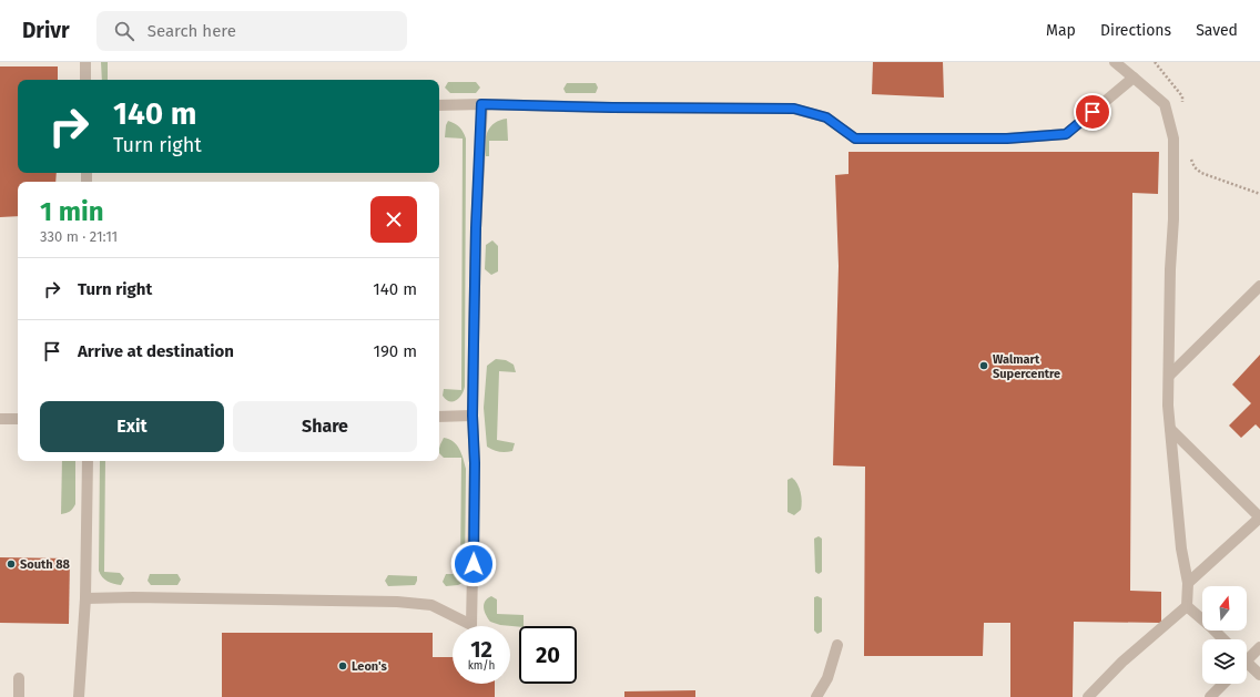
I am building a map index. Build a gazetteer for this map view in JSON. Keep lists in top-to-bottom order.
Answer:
{
  "places": ["Walmart Supercentre", "South 88", "Leon's"],
  "north": "top",
  "page": {
    "header": "Drivr",
    "search": "Search here",
    "nav": ["Map", "Directions", "Saved"],
    "turn": ["140 m", "Turn right"],
    "heading": ["1 min", "330 m · 21:11"],
    "list": [
      {
        "name": "Turn right",
        "value": "140 m"
      },
      {
        "name": "Arrive at destination",
        "value": "190 m"
      }
    ],
    "buttons": ["Exit", "Share"],
    "speed": "12 km/h",
    "limit": "20"
  }
}
